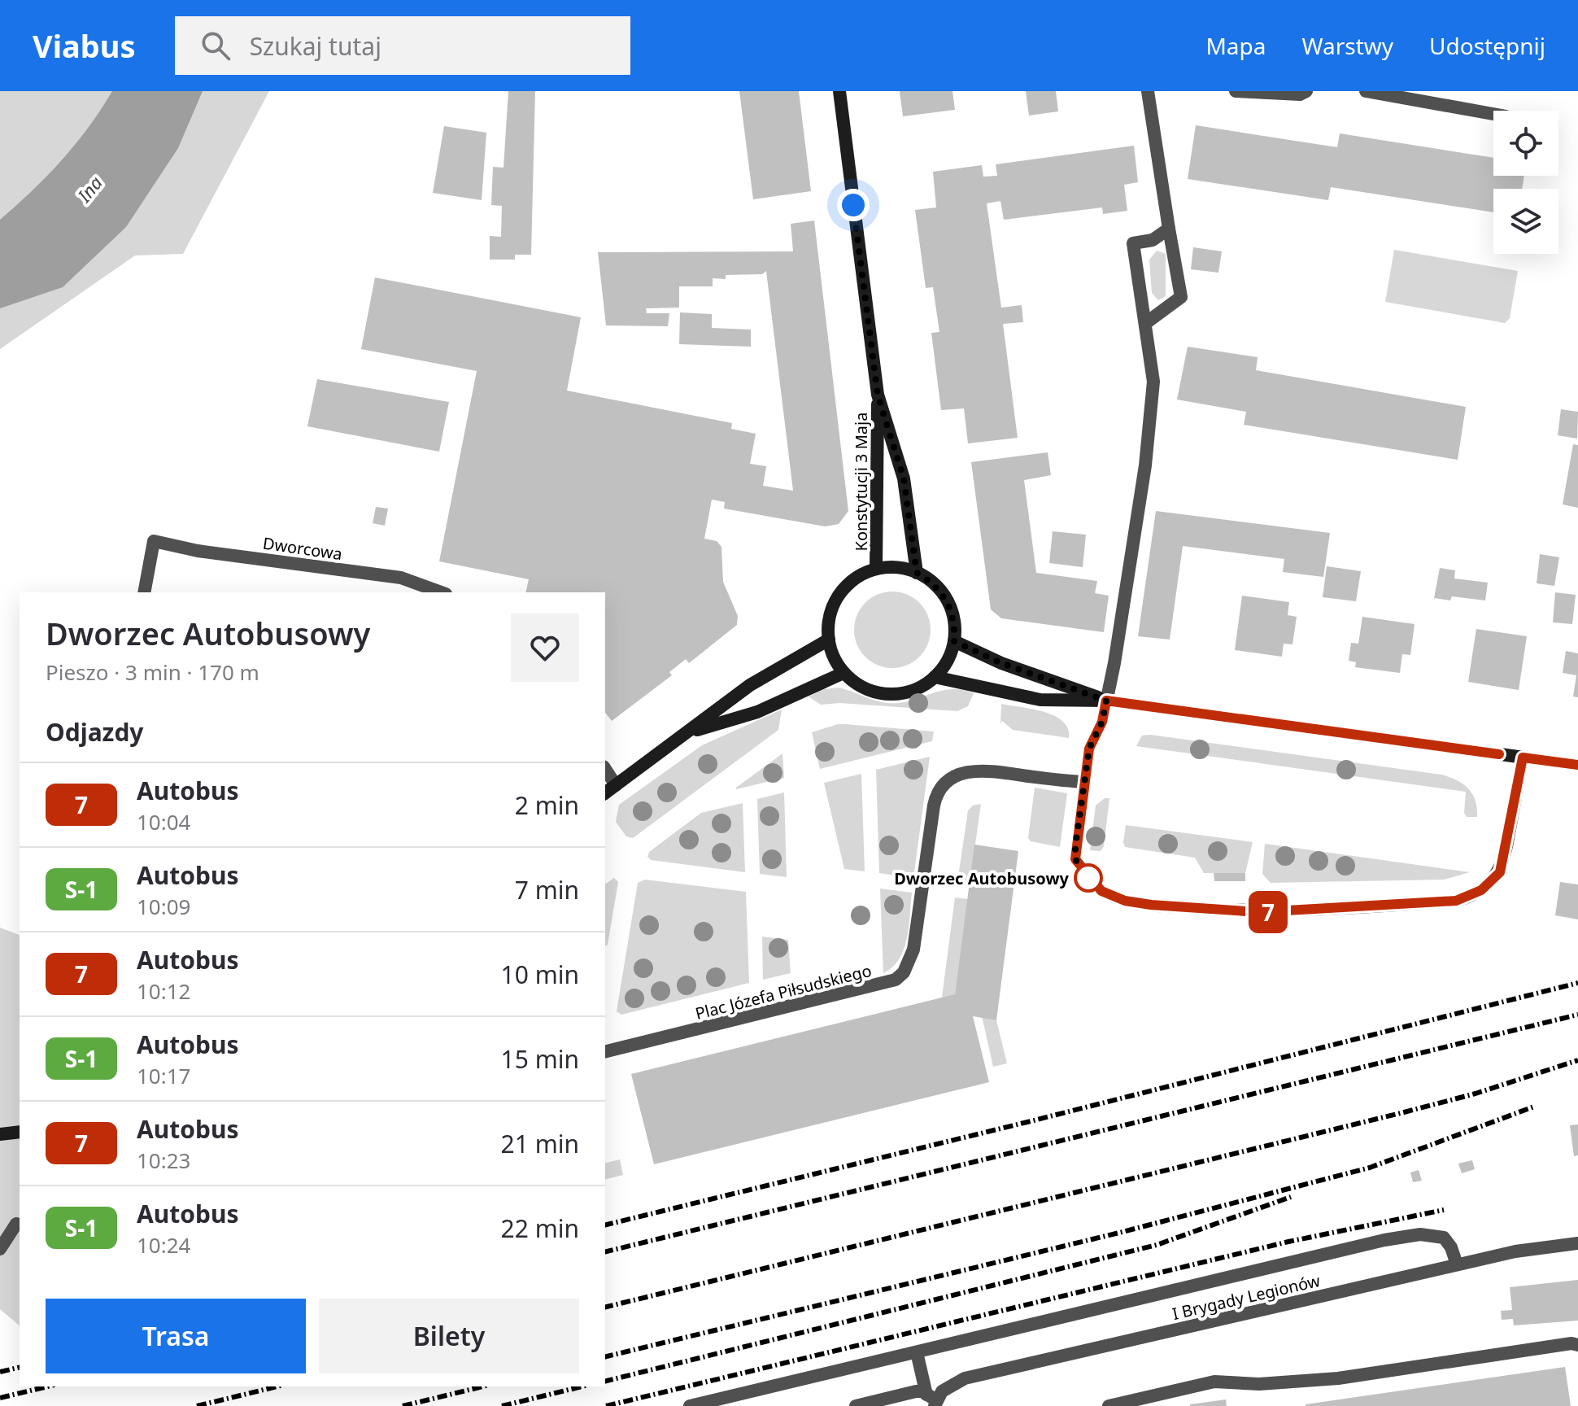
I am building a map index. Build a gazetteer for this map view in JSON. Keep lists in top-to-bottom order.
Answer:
{
  "streets": {
    "street": [
      "Konstytucji 3 Maja",
      "Dworcowa",
      "Plac Józefa Piłsudskiego",
      "I Brygady Legionów"
    ]
  },
  "water": ["Ina"],
  "places": ["Dworzec Autobusowy"],
  "lines": ["bus line 7"],
  "page": {
    "header": "Viabus",
    "search": "Szukaj tutaj",
    "nav": ["Mapa", "Warstwy", "Udostępnij"],
    "on_map": "7",
    "heading": [
      ["Dworzec Autobusowy", "Pieszo · 3 min · 170 m"],
      "Odjazdy"
    ],
    "list": [
      {
        "mark": "7",
        "name": "Autobus",
        "note": "10:04",
        "value": "2 min"
      },
      {
        "mark": "S-1",
        "name": "Autobus",
        "note": "10:09",
        "value": "7 min"
      },
      {
        "mark": "7",
        "name": "Autobus",
        "note": "10:12",
        "value": "10 min"
      },
      {
        "mark": "S-1",
        "name": "Autobus",
        "note": "10:17",
        "value": "15 min"
      },
      {
        "mark": "7",
        "name": "Autobus",
        "note": "10:23",
        "value": "21 min"
      },
      {
        "mark": "S-1",
        "name": "Autobus",
        "note": "10:24",
        "value": "22 min"
      }
    ],
    "buttons": ["Trasa", "Bilety"]
  }
}
